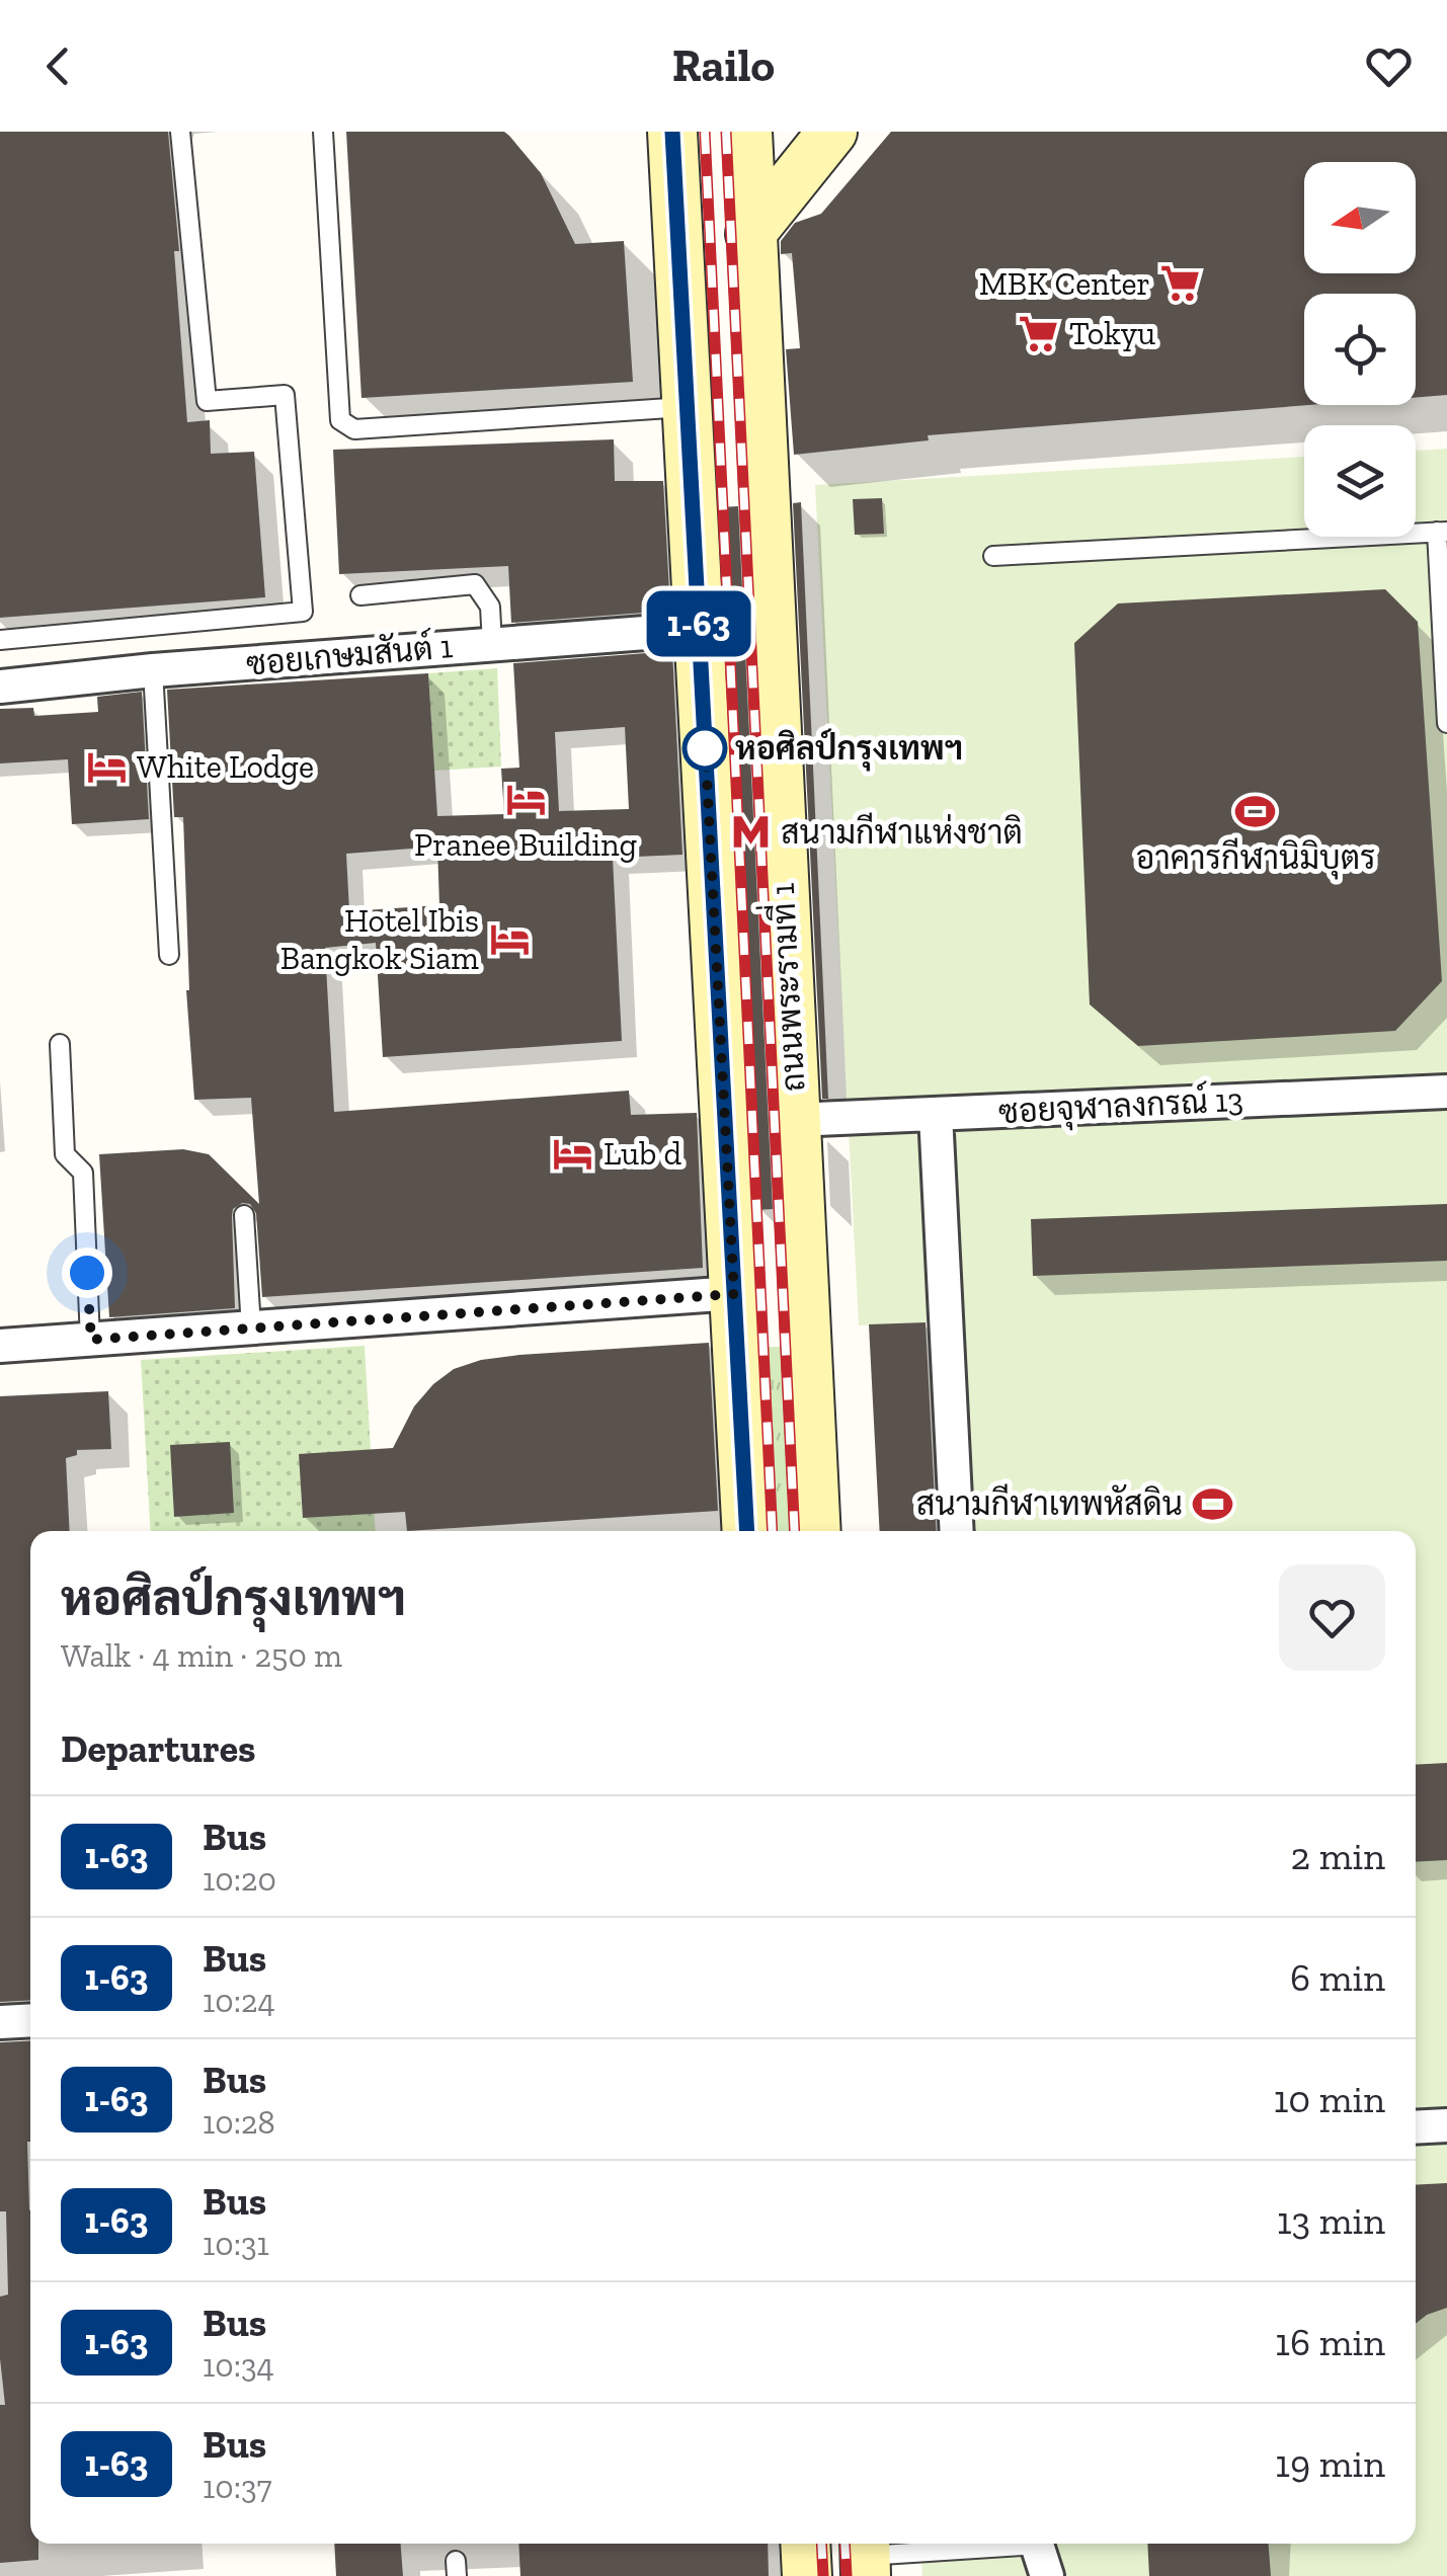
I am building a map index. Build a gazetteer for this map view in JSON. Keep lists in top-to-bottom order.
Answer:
{
  "streets": {
    "main road": ["ถนนพระรามที่ 1"],
    "street": ["ซอยเกษมสันต์ 1", "ซอยจุฬาลงกรณ์ 13"]
  },
  "crossings": [
    ["ถนนพระรามที่ 1", "ซอยจุฬาลงกรณ์ 13"]
  ],
  "places": {
    "supermarket": ["MBK Center", "Tokyu"],
    "other": ["หอศิลป์กรุงเทพฯ"],
    "hotel": [
      "White Lodge",
      "Pranee Building",
      "Hotel Ibis Bangkok Siam",
      "Lub d"
    ],
    "sports": ["อาคารกีฬานิมิบุตร", "สนามกีฬาเทพหัสดิน"],
    "metro station": ["สนามกีฬาแห่งชาติ"]
  },
  "lines": ["bus line 1-63"],
  "north": "left",
  "page": {
    "header": "Railo",
    "on_map": "1-63",
    "heading": [
      ["หอศิลป์กรุงเทพฯ", "Walk · 4 min · 250 m"],
      "Departures"
    ],
    "list": [
      {
        "mark": "1-63",
        "name": "Bus",
        "note": "10:20",
        "value": "2 min"
      },
      {
        "mark": "1-63",
        "name": "Bus",
        "note": "10:24",
        "value": "6 min"
      },
      {
        "mark": "1-63",
        "name": "Bus",
        "note": "10:28",
        "value": "10 min"
      },
      {
        "mark": "1-63",
        "name": "Bus",
        "note": "10:31",
        "value": "13 min"
      },
      {
        "mark": "1-63",
        "name": "Bus",
        "note": "10:34",
        "value": "16 min"
      },
      {
        "mark": "1-63",
        "name": "Bus",
        "note": "10:37",
        "value": "19 min"
      }
    ]
  }
}
